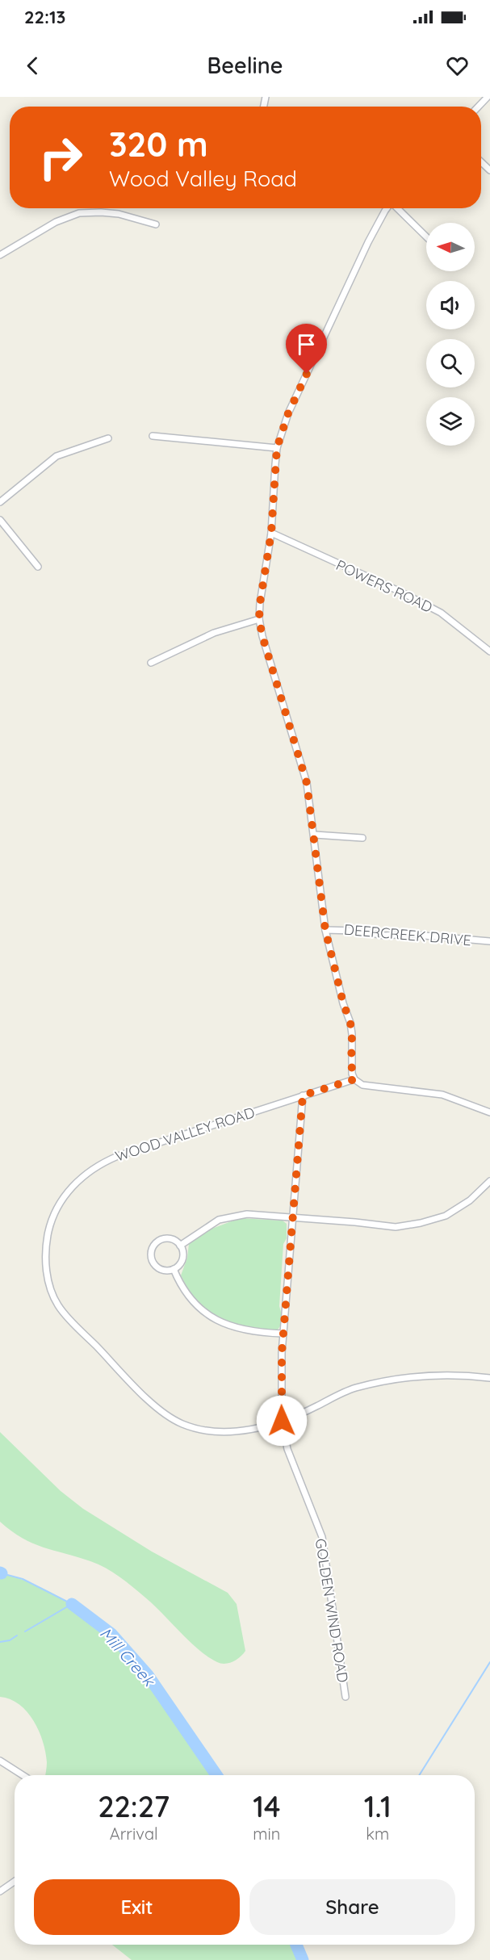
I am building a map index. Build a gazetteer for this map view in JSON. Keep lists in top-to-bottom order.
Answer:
{
  "streets": {
    "street": [
      "POWERS ROAD",
      "DEERCREEK DRIVE",
      "WOOD VALLEY ROAD",
      "GOLDEN WIND ROAD"
    ]
  },
  "crossings": [
    ["WOOD VALLEY ROAD", "GOLDEN WIND ROAD"]
  ],
  "water": ["Mill Creek"],
  "north": "left",
  "page": {
    "status": "22:13",
    "header": "Beeline",
    "turn": ["320 m", "Wood Valley Road"],
    "eta": [
      "22:27",
      "Arrival",
      "14",
      "min",
      "1.1",
      "km"
    ],
    "buttons": ["Exit", "Share"]
  }
}
